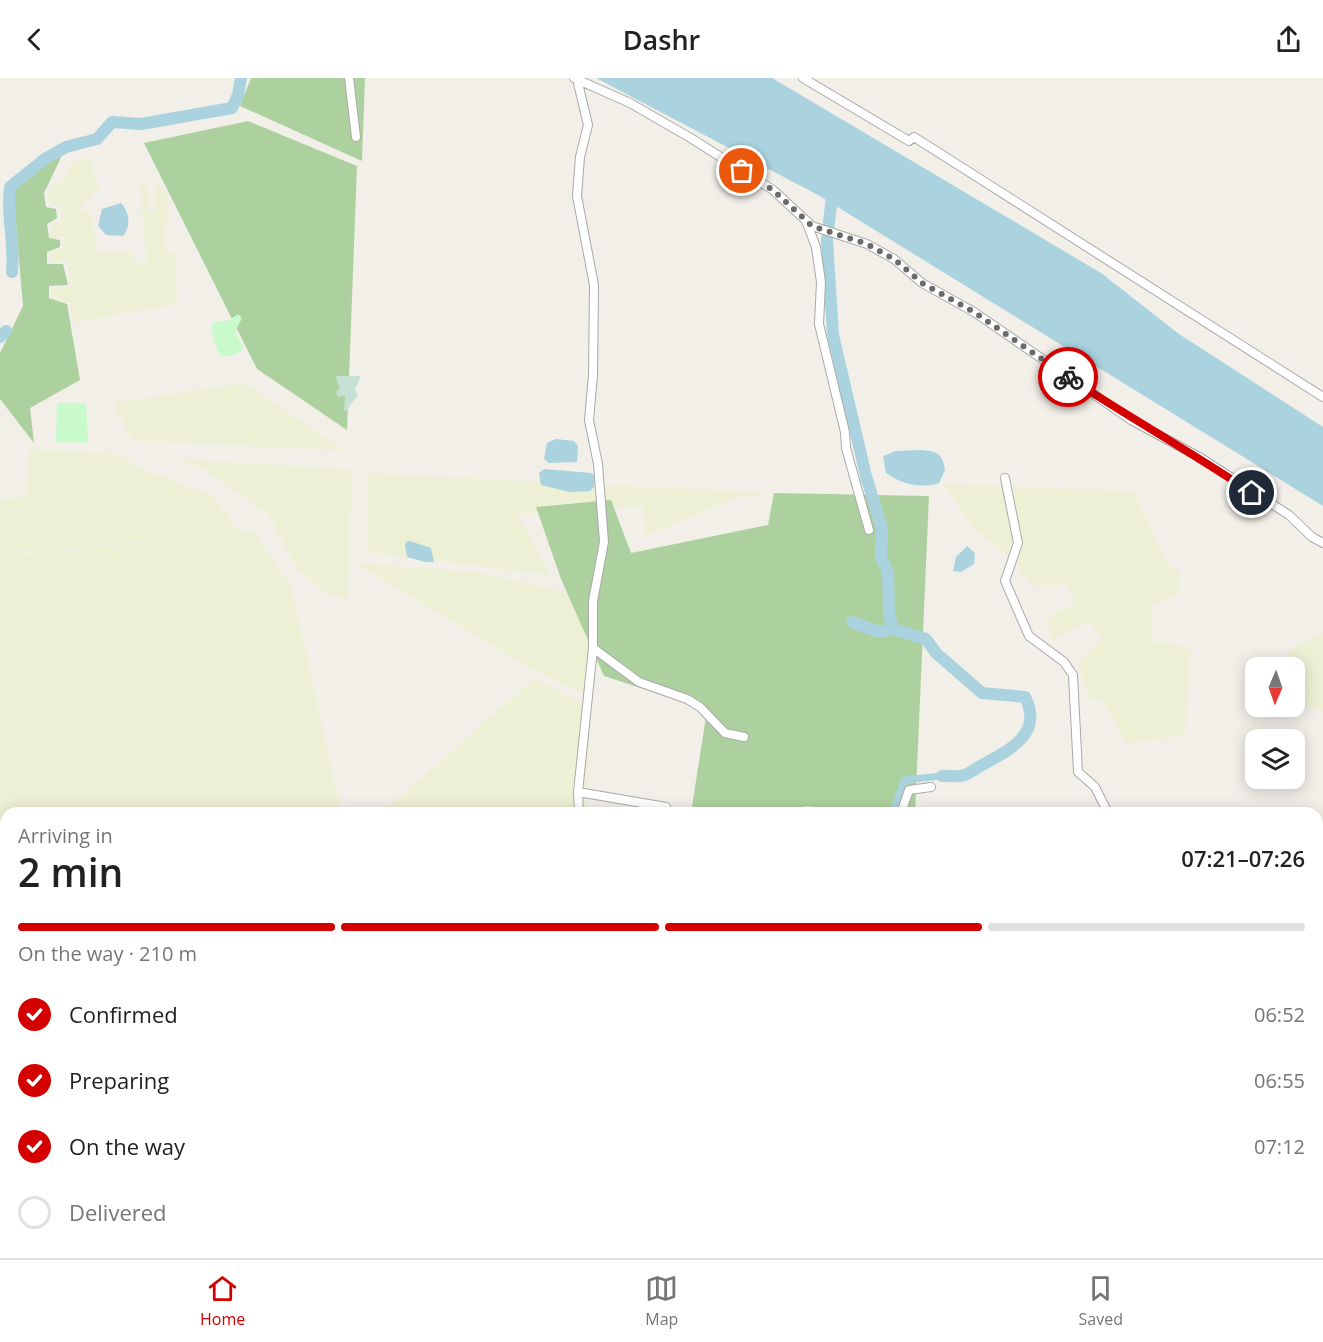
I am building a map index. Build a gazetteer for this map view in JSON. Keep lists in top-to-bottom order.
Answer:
{
  "north": "bottom",
  "page": {
    "header": "Dashr",
    "heading": ["2 min", "Arriving in", "07:21–07:26"],
    "bar": "On the way · 210 m",
    "list": [
      ["Confirmed", "06:52"],
      ["Preparing", "06:55"],
      ["On the way", "07:12"],
      "Delivered"
    ],
    "tabs": ["Home", "Map", "Saved"]
  }
}
